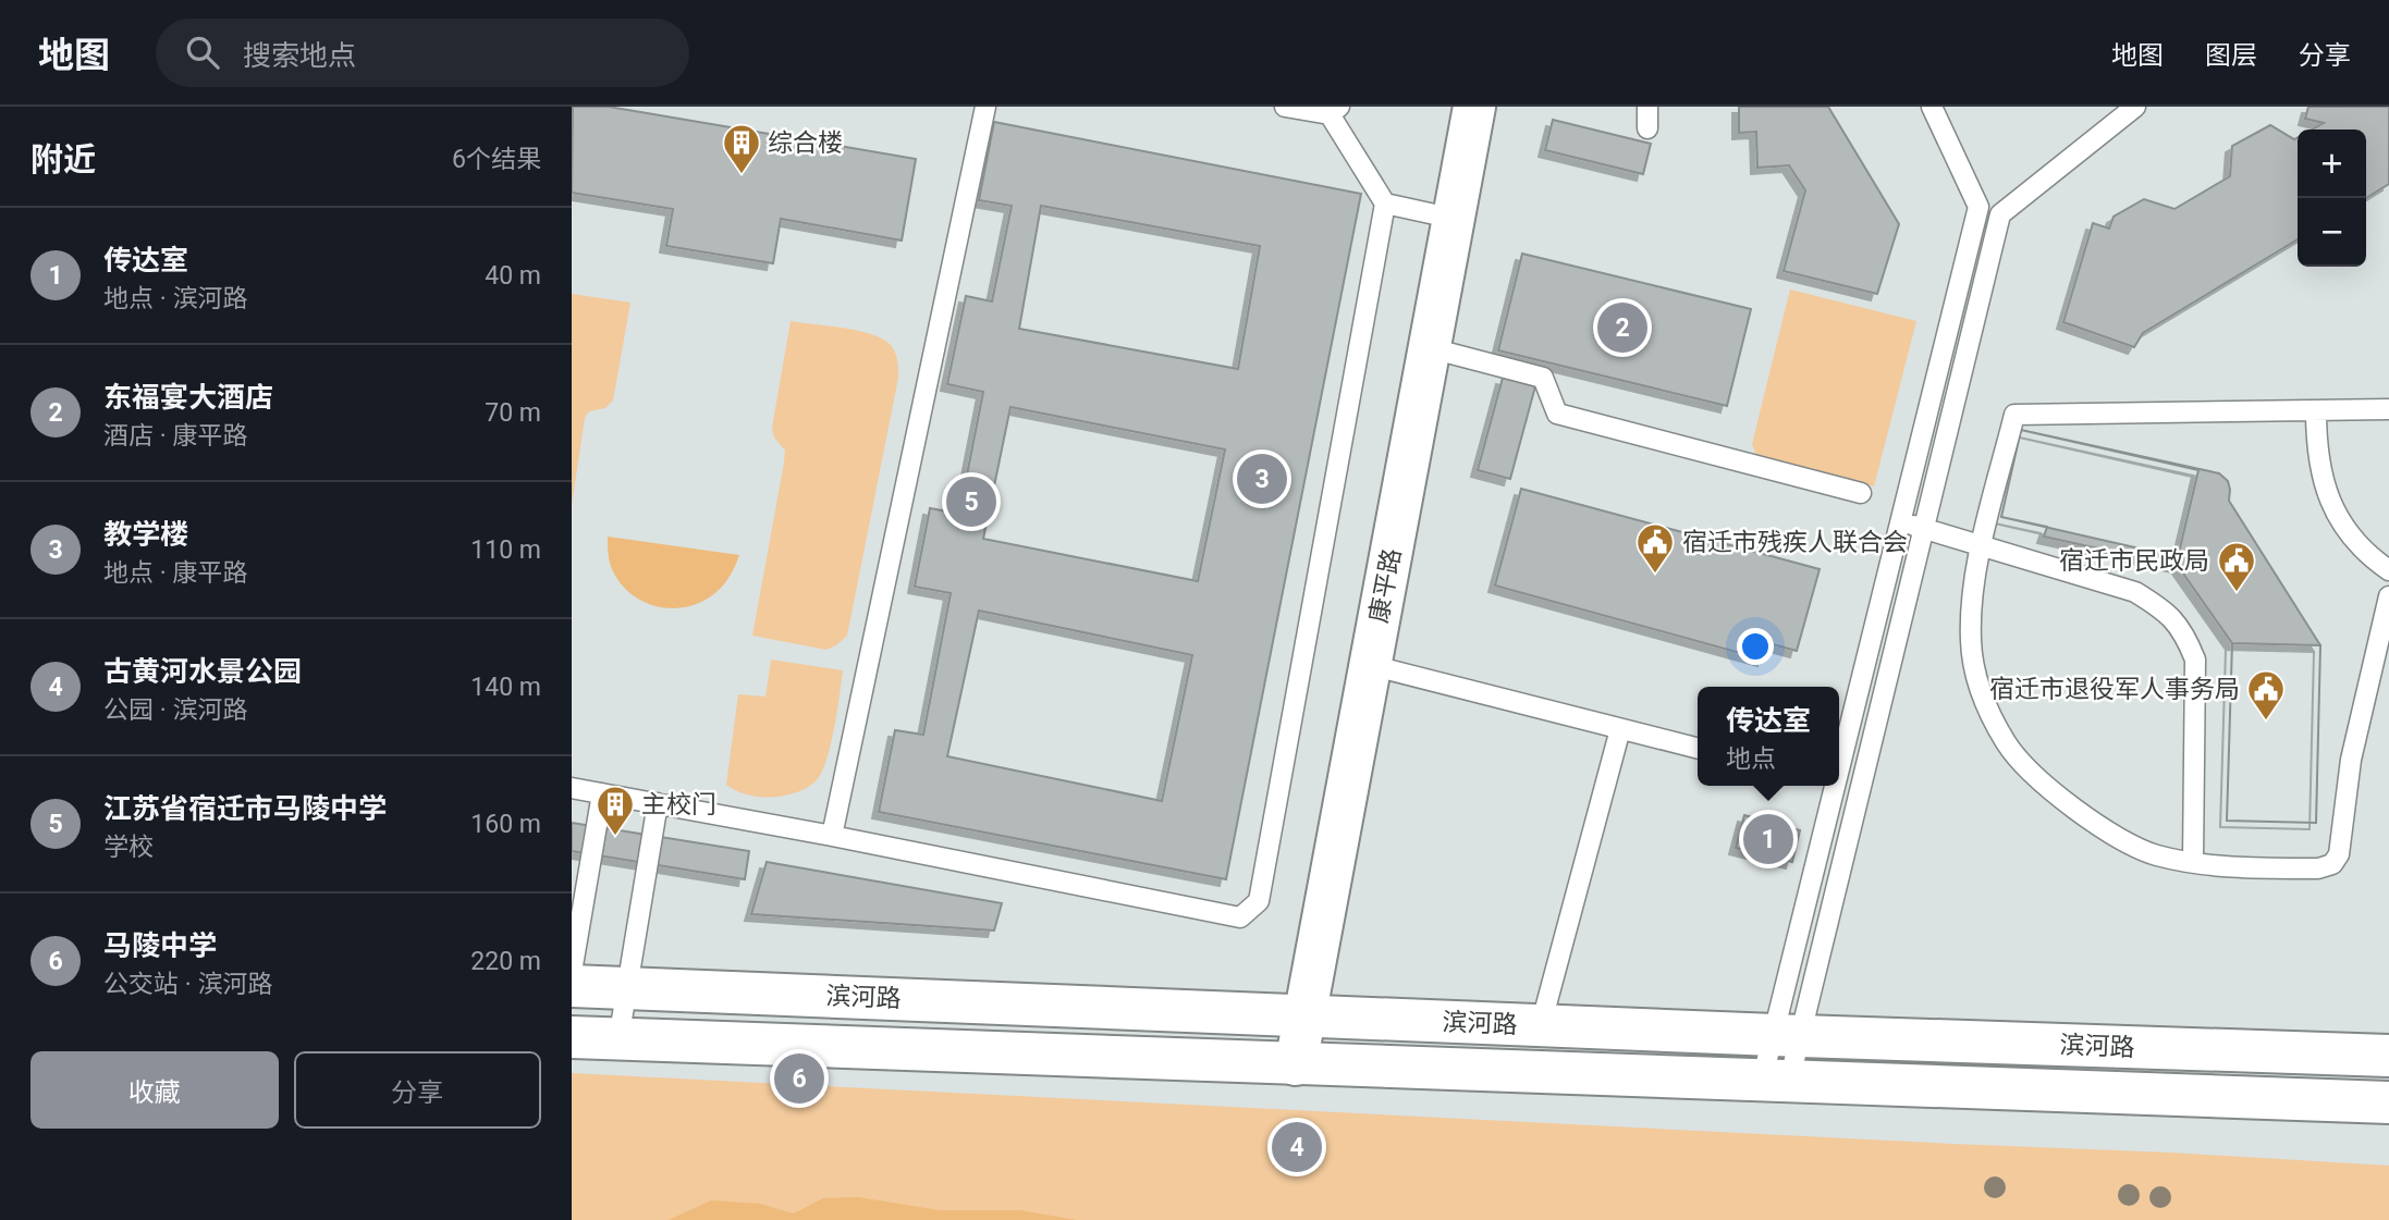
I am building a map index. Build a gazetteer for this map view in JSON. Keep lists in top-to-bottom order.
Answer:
{
  "streets": {
    "main road": ["康平路", "滨河路"]
  },
  "crossings": [
    ["康平路", "滨河路"]
  ],
  "places": {
    "building": ["综合楼", "主校门"],
    "public building": ["宿迁市残疾人联合会", "宿迁市民政局", "宿迁市退役军人事务局"]
  },
  "page": {
    "header": "地图",
    "search": "搜索地点",
    "nav": ["地图", "图层", "分享"],
    "heading": ["附近", "6个结果"],
    "map_buttons": ["+", "−"],
    "list": [
      {
        "mark": "1",
        "name": "传达室",
        "note": "地点 · 滨河路",
        "value": "40 m"
      },
      {
        "mark": "2",
        "name": "东福宴大酒店",
        "note": "酒店 · 康平路",
        "value": "70 m"
      },
      {
        "mark": "3",
        "name": "教学楼",
        "note": "地点 · 康平路",
        "value": "110 m"
      },
      {
        "mark": "4",
        "name": "古黄河水景公园",
        "note": "公园 · 滨河路",
        "value": "140 m"
      },
      {
        "mark": "5",
        "name": "江苏省宿迁市马陵中学",
        "note": "学校",
        "value": "160 m"
      },
      {
        "mark": "6",
        "name": "马陵中学",
        "note": "公交站 · 滨河路",
        "value": "220 m"
      }
    ],
    "pins": [
      "2",
      "3",
      "5",
      "1",
      "6",
      "4"
    ],
    "popup": ["传达室", "地点"],
    "buttons": ["收藏", "分享"]
  }
}
